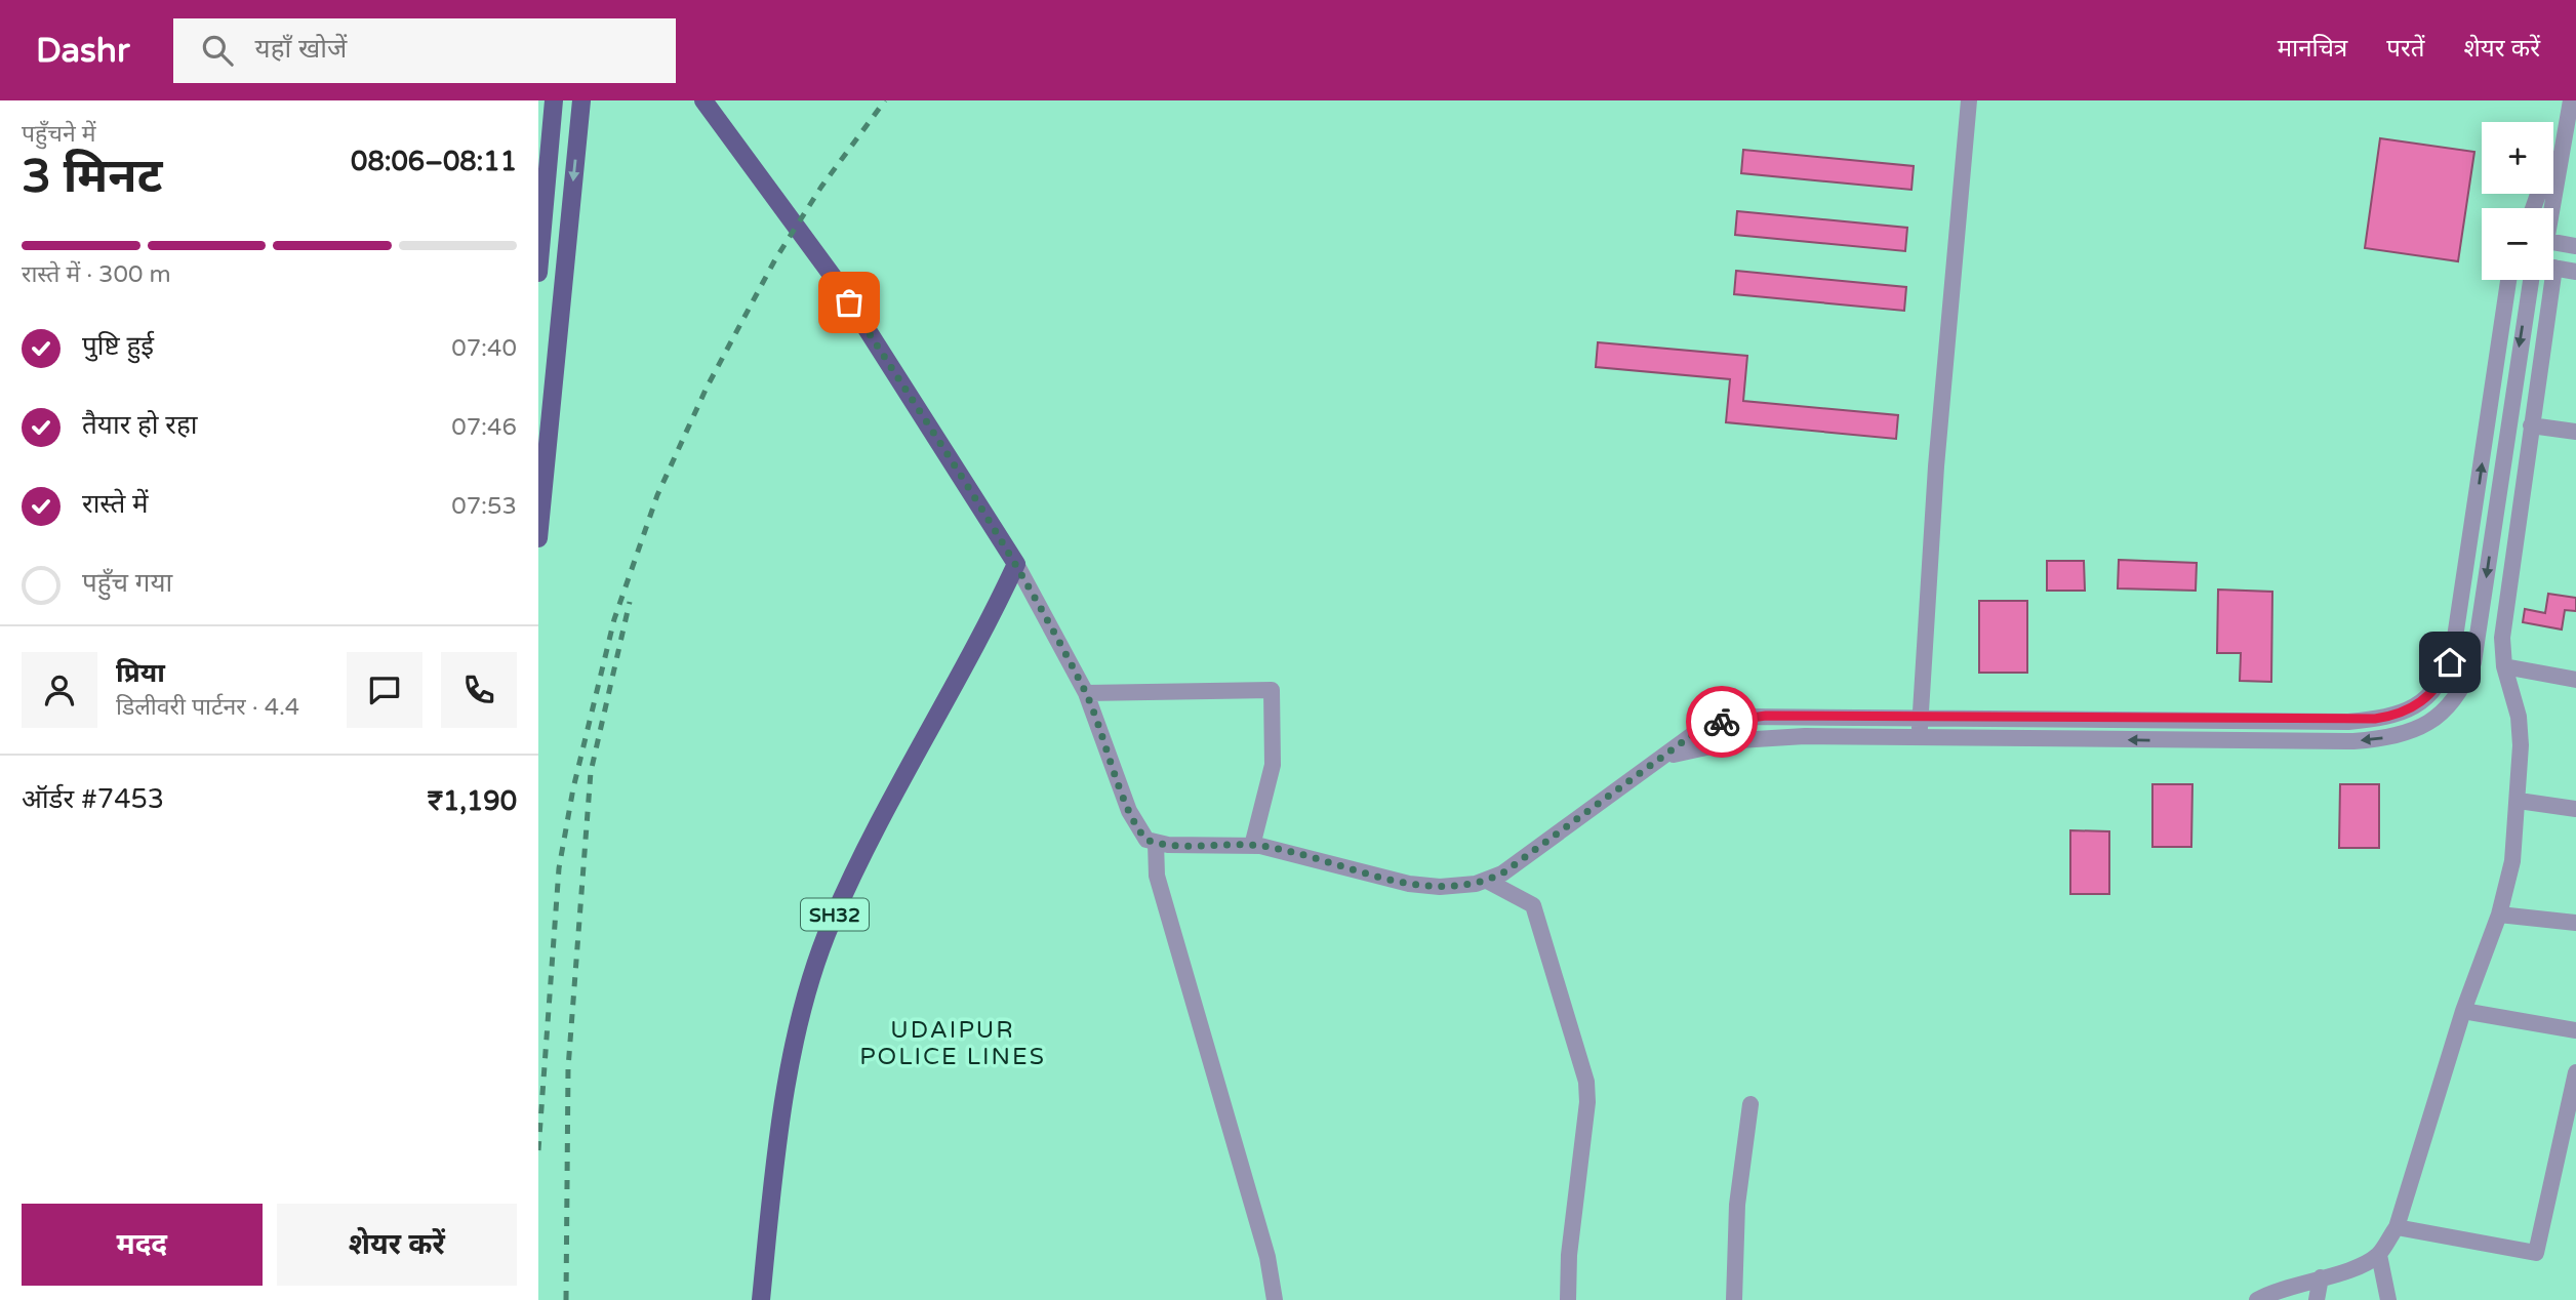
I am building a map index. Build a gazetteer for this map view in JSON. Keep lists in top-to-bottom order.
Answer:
{
  "streets": {
    "main road": ["SH32"]
  },
  "districts": ["UDAIPUR POLICE LINES"],
  "page": {
    "header": "Dashr",
    "search": "यहाँ खोजें",
    "nav": ["मानचित्र", "परतें", "शेयर करें"],
    "heading": ["3 मिनट", "पहुँचने में", "08:06–08:11"],
    "panel": [
      "प्रिया",
      "डिलीवरी पार्टनर · 4.4",
      "ऑर्डर #7453",
      "₹1,190"
    ],
    "map_buttons": ["+", "−"],
    "bar": "रास्ते में · 300 m",
    "list": [
      ["पुष्टि हुई", "07:40"],
      ["तैयार हो रहा", "07:46"],
      ["रास्ते में", "07:53"],
      "पहुँच गया"
    ],
    "buttons": ["मदद", "शेयर करें"]
  }
}
